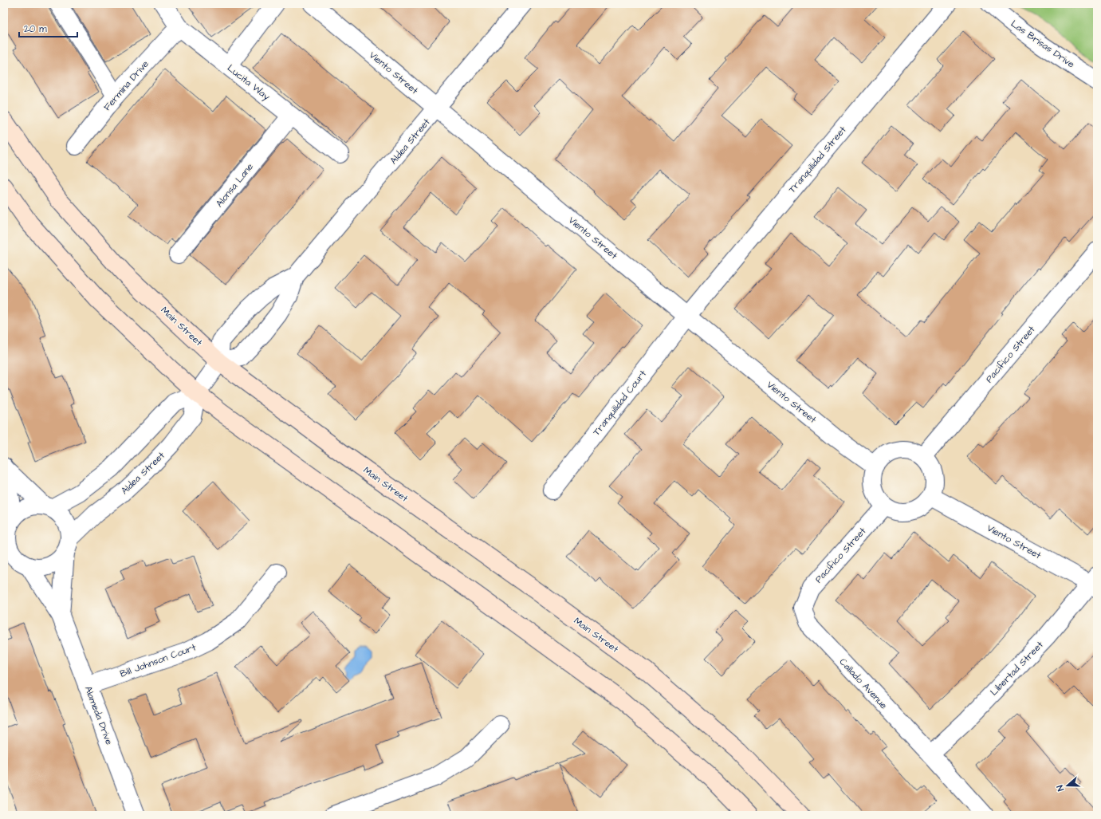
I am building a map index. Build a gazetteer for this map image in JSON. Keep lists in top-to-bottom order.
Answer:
{
  "streets": {
    "street": [
      "Las Brisas Drive",
      "Viento Street",
      "Lucita Way",
      "Fermina Drive",
      "Aldea Street",
      "Tranquilidad Street",
      "Alonsa Lane",
      "Main Street",
      "Pacífico Street",
      "Tranquilidad Court",
      "Bill Johnson Court",
      "Libertad Street",
      "Callado Avenue",
      "Alameda Drive"
    ]
  },
  "crossings": [
    ["Viento Street", "Aldea Street"],
    ["Viento Street", "Tranquilidad Street"],
    ["Viento Street", "Pacífico Street"],
    ["Viento Street", "Tranquilidad Court"],
    ["Viento Street", "Libertad Street"],
    ["Lucita Way", "Fermina Drive"],
    ["Lucita Way", "Alonsa Lane"],
    ["Aldea Street", "Main Street"],
    ["Aldea Street", "Alameda Drive"],
    ["Tranquilidad Street", "Tranquilidad Court"],
    ["Pacífico Street", "Callado Avenue"],
    ["Bill Johnson Court", "Alameda Drive"],
    ["Libertad Street", "Callado Avenue"]
  ],
  "scale_bar": "20 m",
  "north": "left"
}
